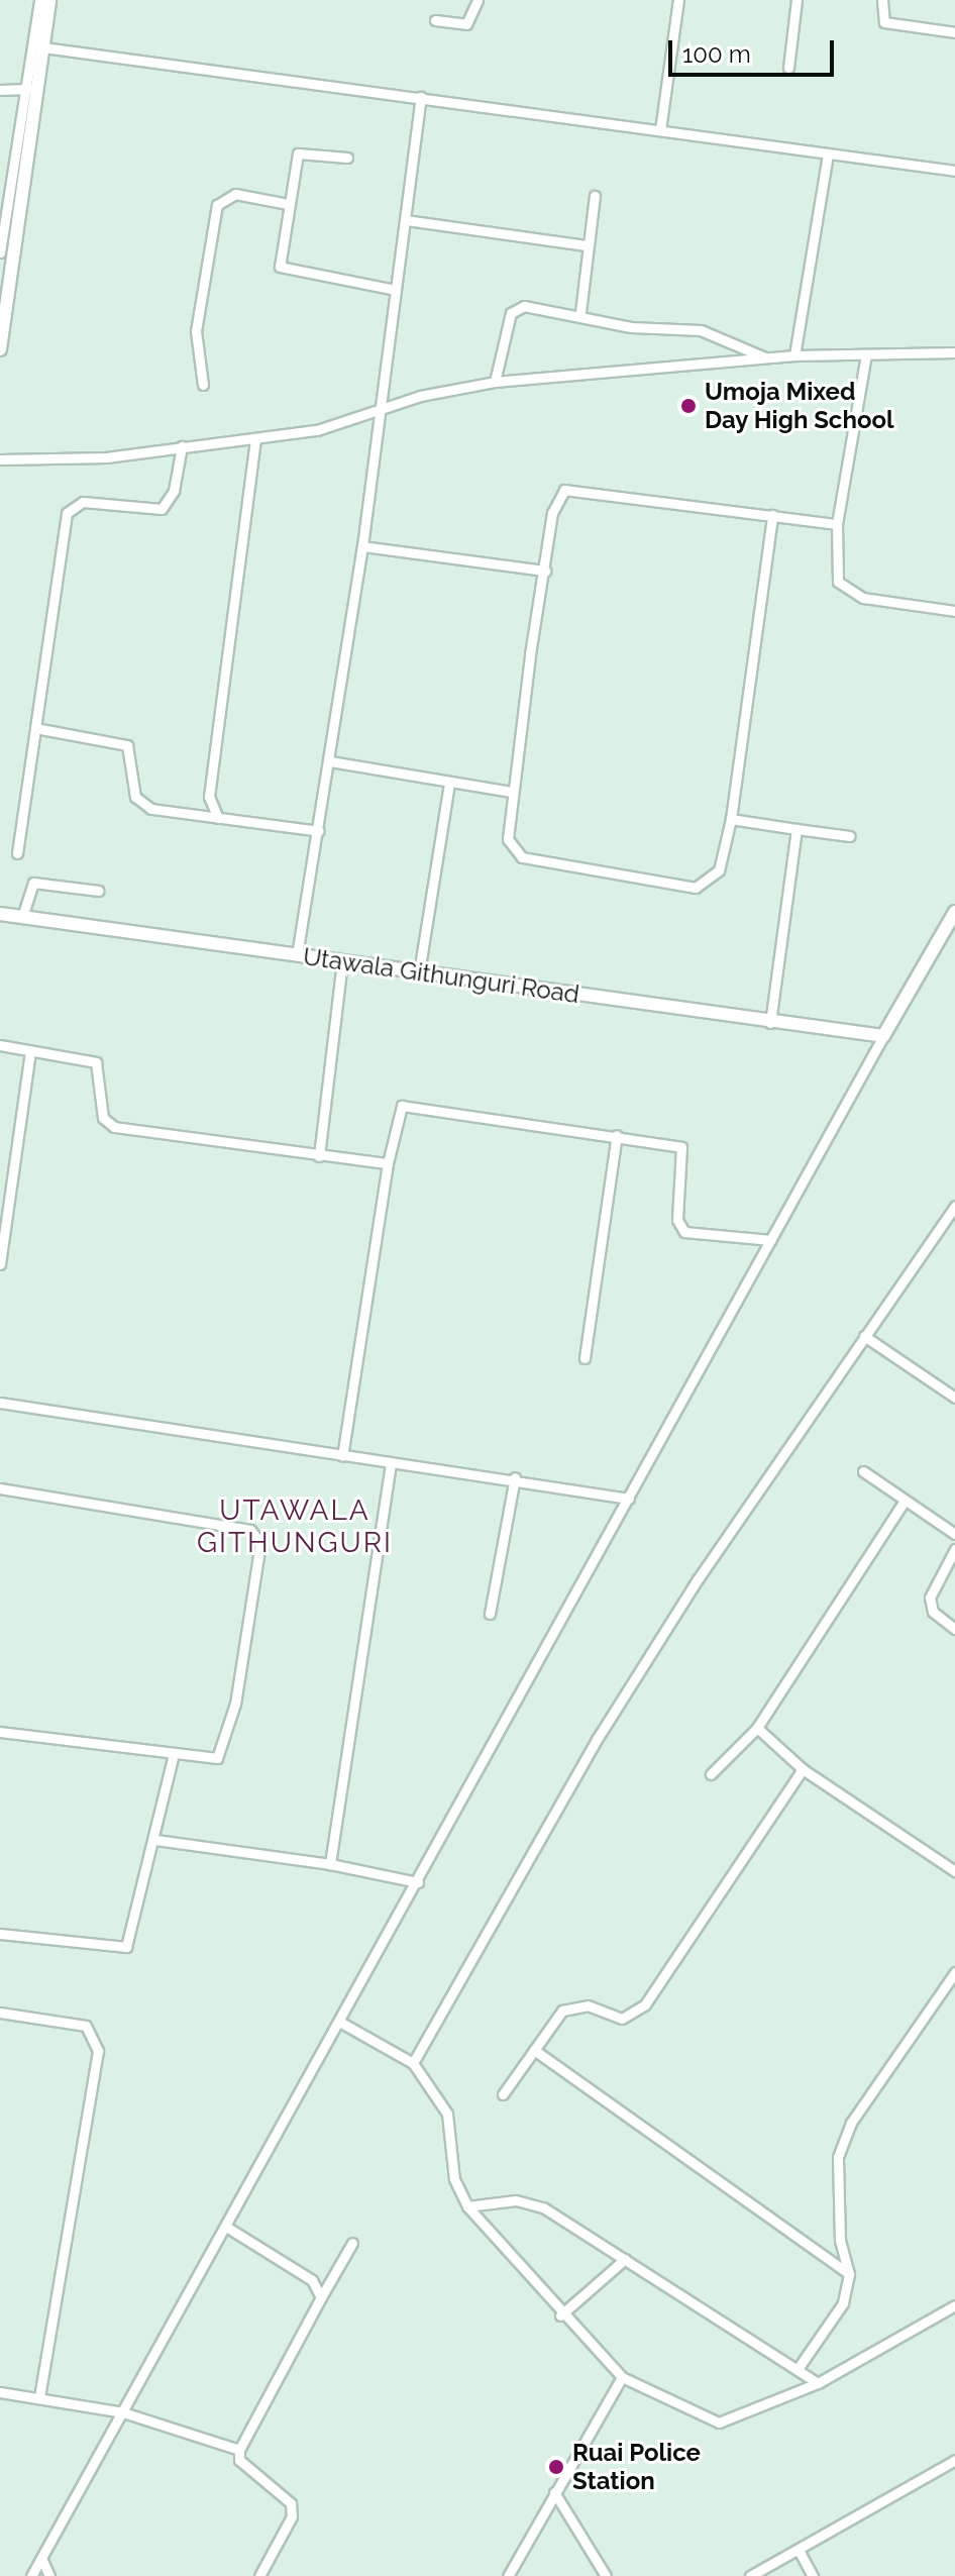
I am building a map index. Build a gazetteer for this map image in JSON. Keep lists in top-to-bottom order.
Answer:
{
  "streets": {
    "street": ["Utawala Githunguri Road"]
  },
  "districts": ["UTAWALA GITHUNGURI"],
  "places": ["Umoja Mixed Day High School", "Ruai Police Station"],
  "scale_bar": "100 m"
}
